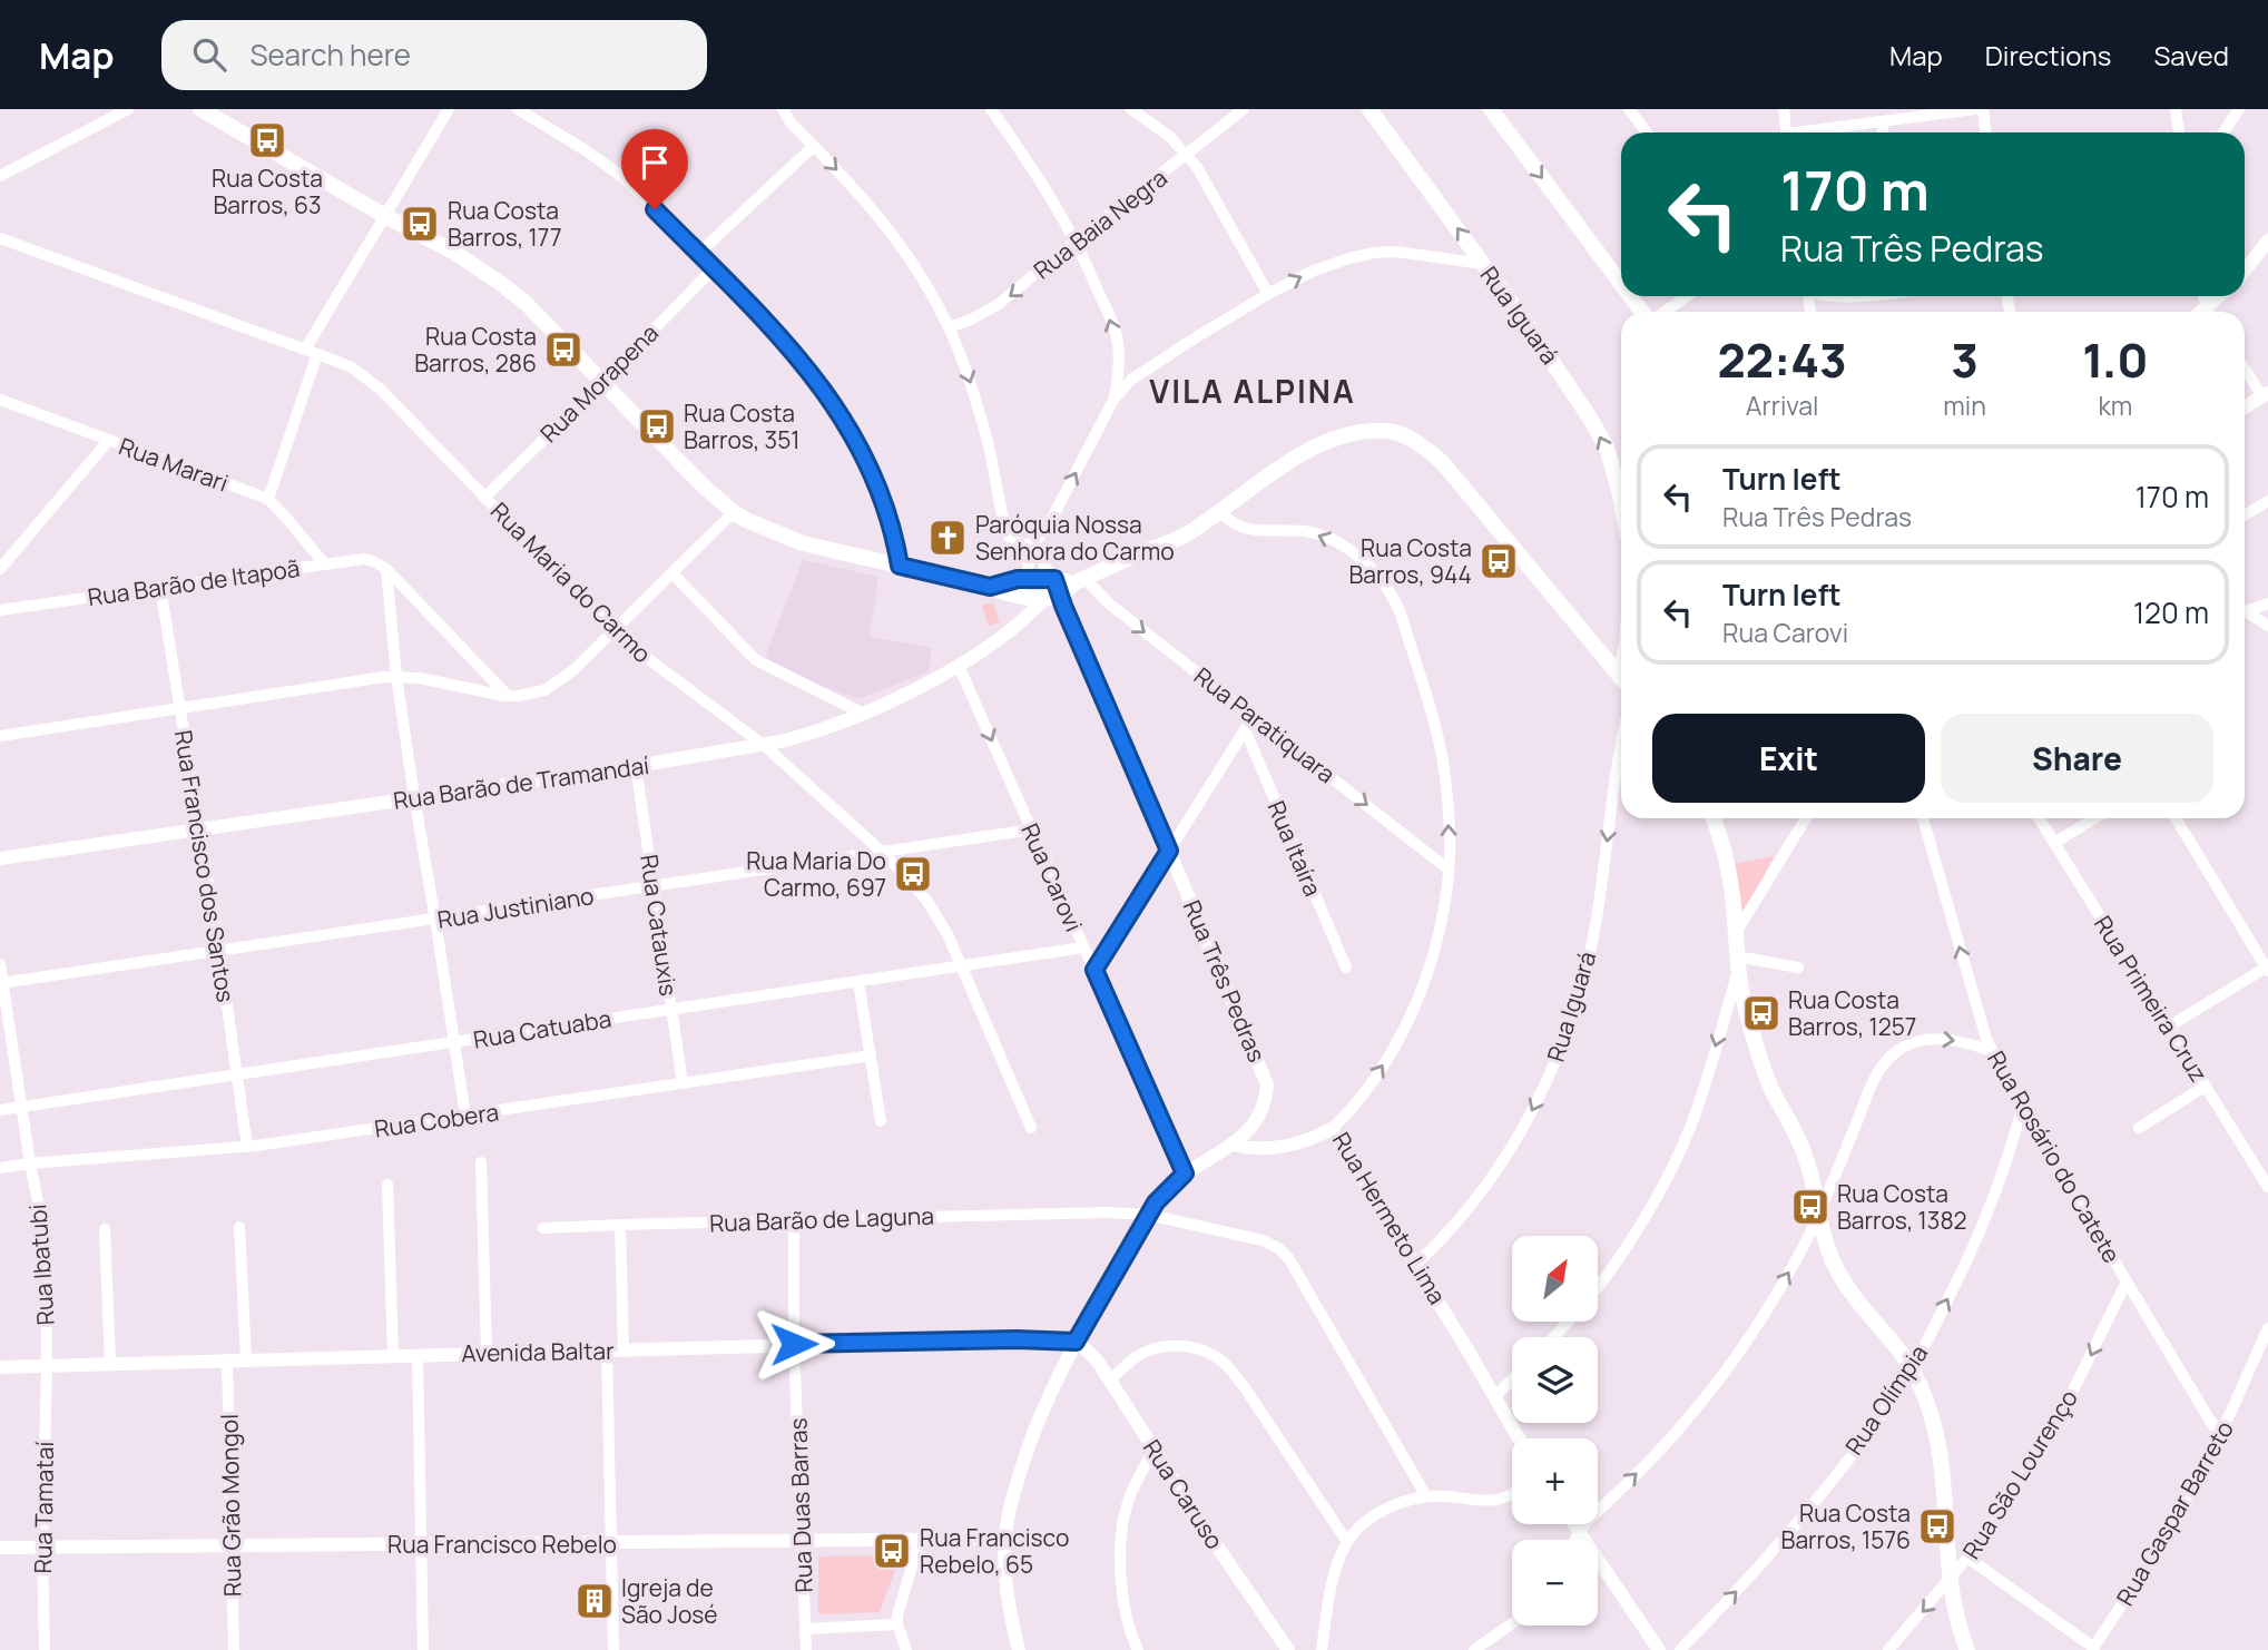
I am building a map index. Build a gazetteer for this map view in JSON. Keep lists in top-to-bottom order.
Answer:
{
  "streets": {
    "main road": ["Rua Iguará"],
    "street": [
      "Rua Baia Negra",
      "Rua Morapena",
      "Rua Marari",
      "Rua Barão de Itapoã",
      "Rua Maria do Carmo",
      "Rua Paratiquara",
      "Rua Barão de Tramandaí",
      "Rua Itaíra",
      "Rua Francisco dos Santos",
      "Rua Carovi",
      "Rua Justiniano",
      "Rua Catauxis",
      "Rua Três Pedras",
      "Rua Primeira Cruz",
      "Rua Catuaba",
      "Rua Cobera",
      "Rua Rosário do Catete",
      "Rua Hermeto Lima",
      "Rua Barão de Laguna",
      "Rua Ibatubi",
      "Avenida Baltar",
      "Rua Olímpia",
      "Rua São Lourenço",
      "Rua Caruso",
      "Rua Grão Mongol",
      "Rua Duas Barras",
      "Rua Tamataí",
      "Rua Gaspar Barreto",
      "Rua Francisco Rebelo"
    ]
  },
  "crossings": [
    ["Rua Iguará", "Rua Hermeto Lima"],
    ["Rua Morapena", "Rua Maria do Carmo"],
    ["Rua Marari", "Rua Barão de Itapoã"],
    ["Rua Barão de Itapoã", "Rua Francisco dos Santos"],
    ["Rua Maria do Carmo", "Rua Barão de Tramandaí"],
    ["Rua Maria do Carmo", "Rua Justiniano"],
    ["Rua Maria do Carmo", "Rua Catuaba"],
    ["Rua Paratiquara", "Rua Hermeto Lima"],
    ["Rua Barão de Tramandaí", "Rua Francisco dos Santos"],
    ["Rua Barão de Tramandaí", "Rua Carovi"],
    ["Rua Barão de Tramandaí", "Rua Catauxis"],
    ["Rua Barão de Tramandaí", "Rua Três Pedras"],
    ["Rua Francisco dos Santos", "Rua Justiniano"],
    ["Rua Francisco dos Santos", "Rua Catuaba"],
    ["Rua Francisco dos Santos", "Rua Cobera"],
    ["Rua Carovi", "Rua Justiniano"],
    ["Rua Carovi", "Rua Três Pedras"],
    ["Rua Carovi", "Rua Catuaba"],
    ["Rua Justiniano", "Rua Catauxis"],
    ["Rua Justiniano", "Rua Ibatubi"],
    ["Rua Catauxis", "Rua Catuaba"],
    ["Rua Catauxis", "Rua Cobera"],
    ["Rua Três Pedras", "Rua Barão de Laguna"],
    ["Rua Três Pedras", "Avenida Baltar"],
    ["Rua Três Pedras", "Rua Caruso"],
    ["Rua Três Pedras", "Rua Francisco Rebelo"],
    ["Rua Catuaba", "Rua Ibatubi"],
    ["Rua Cobera", "Rua Ibatubi"],
    ["Rua Rosário do Catete", "Rua Olímpia"],
    ["Rua Rosário do Catete", "Rua São Lourenço"],
    ["Rua Rosário do Catete", "Rua Gaspar Barreto"],
    ["Rua Barão de Laguna", "Rua Duas Barras"],
    ["Rua Ibatubi", "Avenida Baltar"],
    ["Rua Ibatubi", "Rua Tamataí"],
    ["Avenida Baltar", "Rua Caruso"],
    ["Avenida Baltar", "Rua Grão Mongol"],
    ["Avenida Baltar", "Rua Duas Barras"],
    ["Avenida Baltar", "Rua Tamataí"],
    ["Rua Grão Mongol", "Rua Francisco Rebelo"],
    ["Rua Duas Barras", "Rua Francisco Rebelo"],
    ["Rua Tamataí", "Rua Francisco Rebelo"]
  ],
  "one_way": [
    "Rua Baia Negra",
    "Rua Paratiquara",
    "Rua Rosário do Catete",
    "Rua Hermeto Lima",
    "Rua Olímpia",
    "Rua São Lourenço"
  ],
  "districts": ["VILA ALPINA"],
  "places": {
    "bus stop": [
      "Rua Costa Barros, 63",
      "Rua Costa Barros, 177",
      "Rua Costa Barros, 286",
      "Rua Costa Barros, 351",
      "Rua Costa Barros, 944",
      "Rua Maria Do Carmo, 697",
      "Rua Costa Barros, 1257",
      "Rua Costa Barros, 1382",
      "Rua Costa Barros, 1576",
      "Rua Francisco Rebelo, 65"
    ],
    "church": ["Paróquia Nossa Senhora do Carmo"],
    "building": ["Igreja de São José"]
  },
  "north": "top right",
  "page": {
    "header": "Map",
    "search": "Search here",
    "nav": ["Map", "Directions", "Saved"],
    "turn": ["170 m", "Rua Três Pedras"],
    "eta": [
      "22:43",
      "Arrival",
      "3",
      "min",
      "1.0",
      "km"
    ],
    "list": [
      {
        "name": "Turn left",
        "note": "Rua Três Pedras",
        "value": "170 m"
      },
      {
        "name": "Turn left",
        "note": "Rua Carovi",
        "value": "120 m"
      }
    ],
    "buttons": ["Exit", "Share"],
    "map_buttons": ["+", "−"]
  }
}
